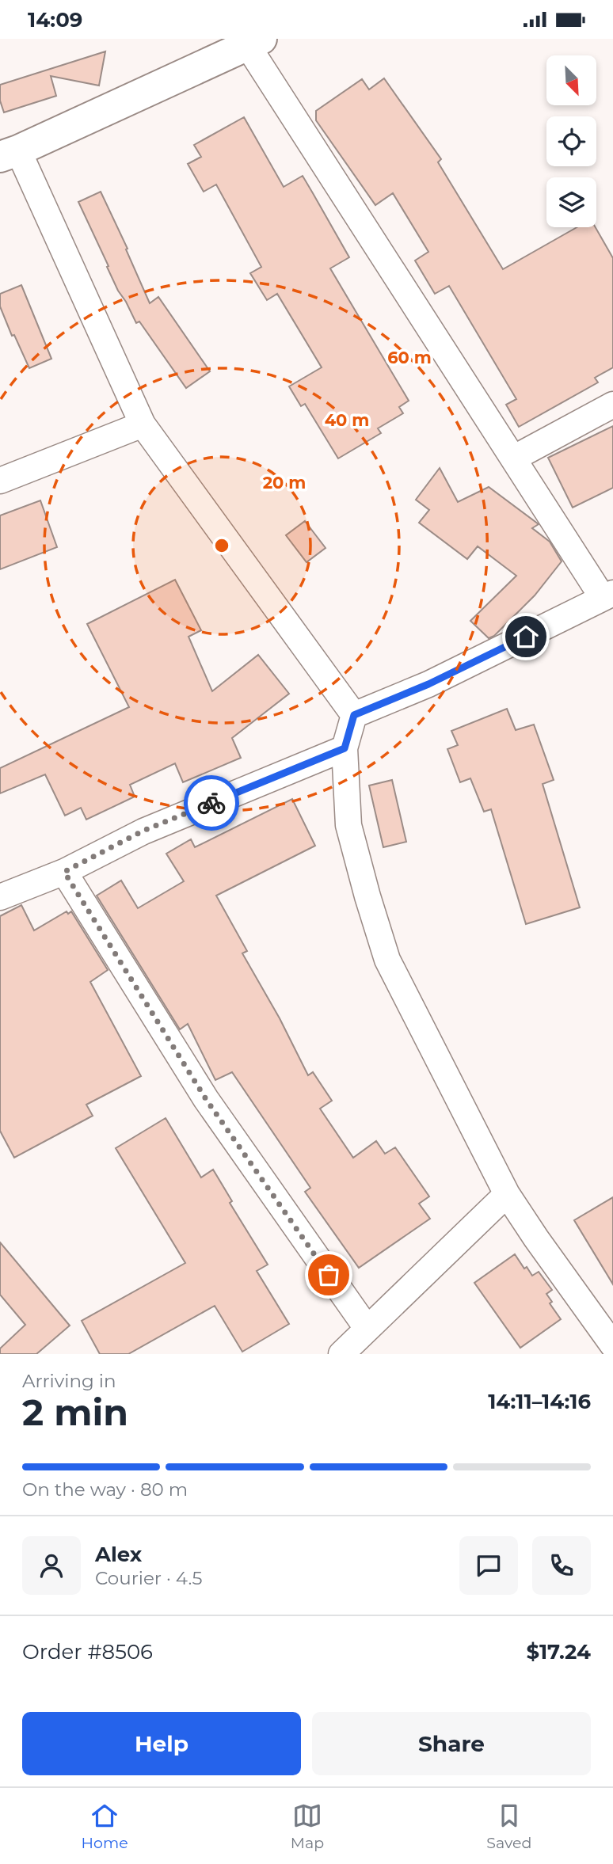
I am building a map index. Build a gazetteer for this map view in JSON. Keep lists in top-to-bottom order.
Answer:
{
  "north": "bottom right",
  "page": {
    "status": "14:09",
    "heading": ["2 min", "Arriving in", "14:11–14:16"],
    "panel": [
      "Alex",
      "Courier · 4.5",
      "Order #8506",
      "$17.24"
    ],
    "bar": "On the way · 80 m",
    "buttons": ["Help", "Share"],
    "tabs": ["Home", "Map", "Saved"]
  },
  "rings": ["60 m", "40 m", "20 m"]
}
